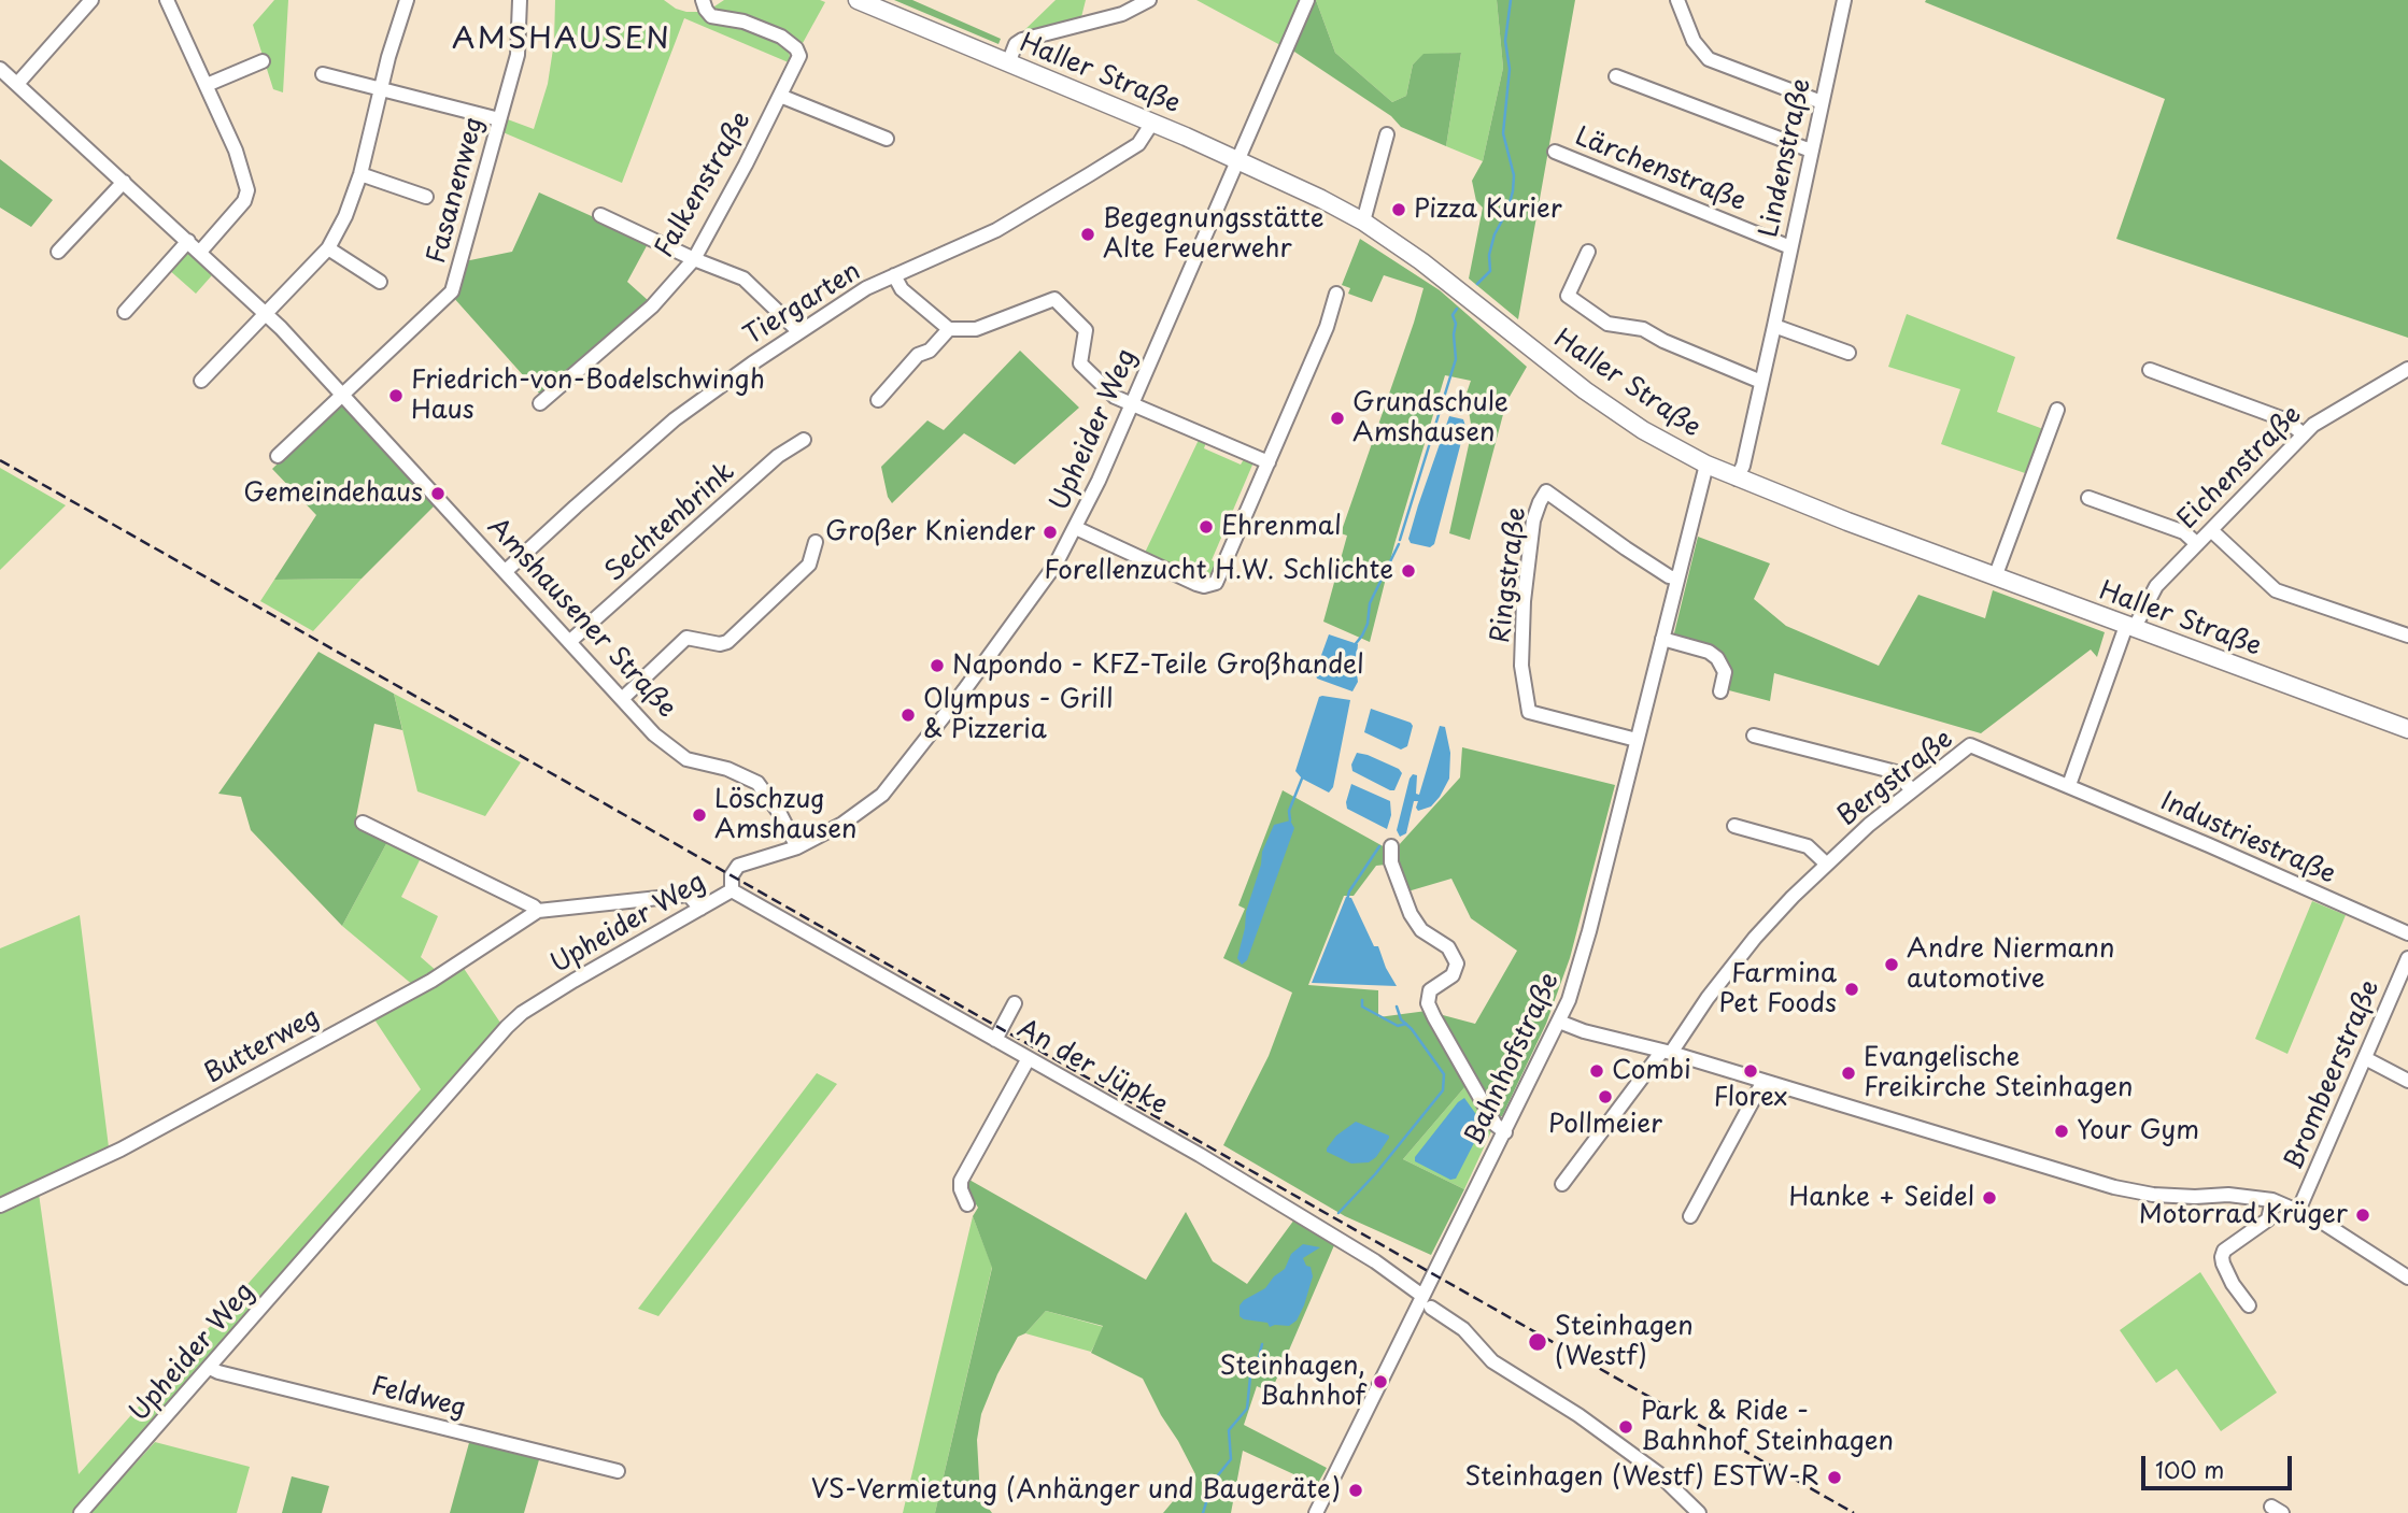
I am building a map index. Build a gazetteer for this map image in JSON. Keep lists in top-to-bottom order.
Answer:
{
  "streets": {
    "main road": ["Haller Straße"],
    "street": [
      "Lindenstraße",
      "Lärchenstraße",
      "Falkenstraße",
      "Fasanenweg",
      "Tiergarten",
      "Upheider Weg",
      "Eichenstraße",
      "Sechtenbrink",
      "Ringstraße",
      "Amshausener Straße",
      "Bergstraße",
      "Industriestraße",
      "Butterweg",
      "Bahnhofstraße",
      "An der Jüpke",
      "Brombeerstraße",
      "Feldweg"
    ]
  },
  "crossings": [
    ["Haller Straße", "Lindenstraße"],
    ["Haller Straße", "Tiergarten"],
    ["Haller Straße", "Upheider Weg"],
    ["Haller Straße", "Eichenstraße"],
    ["Haller Straße", "Bahnhofstraße"],
    ["Lindenstraße", "Lärchenstraße"],
    ["Fasanenweg", "Amshausener Straße"],
    ["Tiergarten", "Amshausener Straße"],
    ["Upheider Weg", "Amshausener Straße"],
    ["Upheider Weg", "Butterweg"],
    ["Upheider Weg", "An der Jüpke"],
    ["Upheider Weg", "Feldweg"],
    ["Sechtenbrink", "Amshausener Straße"],
    ["Ringstraße", "Bahnhofstraße"],
    ["Bergstraße", "Industriestraße"],
    ["Bahnhofstraße", "An der Jüpke"]
  ],
  "districts": ["AMSHAUSEN"],
  "places": [
    "Pizza Kurier",
    "Begegnungsstätte Alte Feuerwehr",
    "Friedrich-von-Bodelschwingh Haus",
    "Grundschule Amshausen",
    "Gemeindehaus",
    "Ehrenmal",
    "Großer Kniender",
    "Forellenzucht H.W. Schlichte",
    "Napondo - KFZ-Teile Großhandel",
    "Olympus - Grill & Pizzeria",
    "Löschzug Amshausen",
    "Andre Niermann automotive",
    "Farmina Pet Foods",
    "Combi",
    "Florex",
    "Evangelische Freikirche Steinhagen",
    "Pollmeier",
    "Your Gym",
    "Hanke + Seidel",
    "Motorrad Krüger",
    "Steinhagen (Westf)",
    "Steinhagen, Bahnhof",
    "Park & Ride - Bahnhof Steinhagen",
    "Steinhagen (Westf) ESTW-R",
    "VS-Vermietung (Anhänger und Baugeräte)"
  ],
  "scale_bar": "100 m"
}
